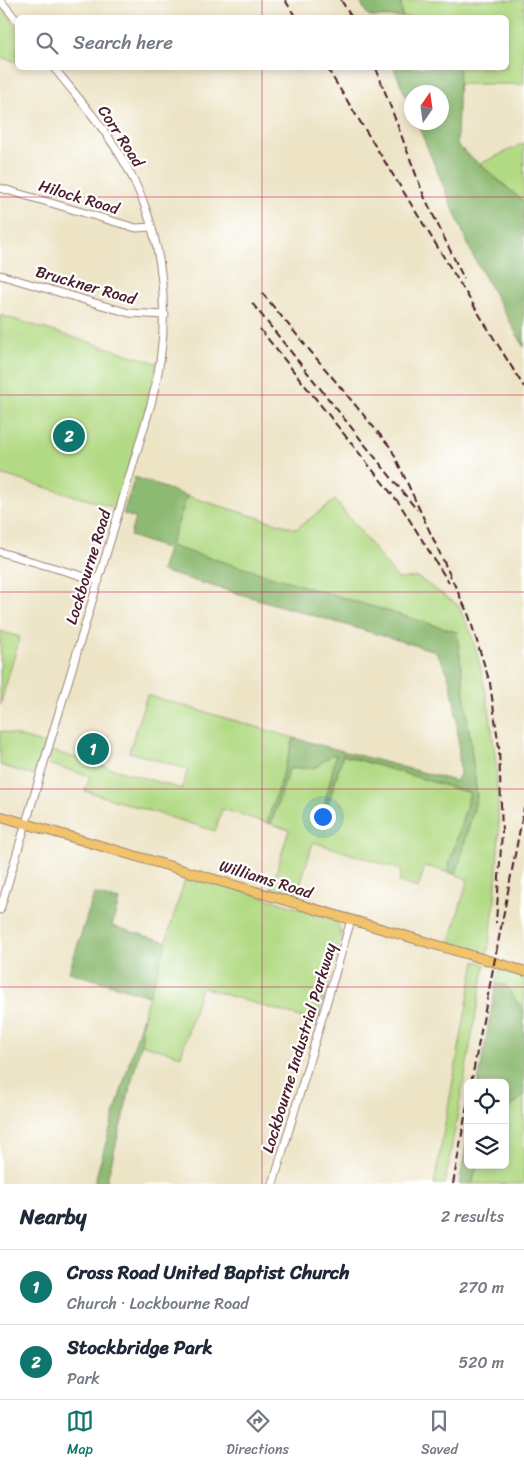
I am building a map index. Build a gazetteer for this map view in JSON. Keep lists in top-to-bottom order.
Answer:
{
  "streets": {
    "main road": ["Williams Road"],
    "street": [
      "Corr Road",
      "Hilock Road",
      "Bruckner Road",
      "Lockbourne Road",
      "Lockbourne Industrial Parkway"
    ]
  },
  "crossings": [
    ["Corr Road", "Hilock Road"],
    ["Corr Road", "Lockbourne Road"],
    ["Hilock Road", "Lockbourne Road"],
    ["Bruckner Road", "Lockbourne Road"],
    ["Lockbourne Road", "Williams Road"],
    ["Williams Road", "Lockbourne Industrial Parkway"]
  ],
  "north": "top",
  "page": {
    "search": "Search here",
    "pins": ["2", "1"],
    "heading": ["Nearby", "2 results"],
    "list": [
      {
        "mark": "1",
        "name": "Cross Road United Baptist Church",
        "note": "Church · Lockbourne Road",
        "value": "270 m"
      },
      {
        "mark": "2",
        "name": "Stockbridge Park",
        "note": "Park",
        "value": "520 m"
      }
    ],
    "nav": ["Map", "Directions", "Saved"]
  }
}
